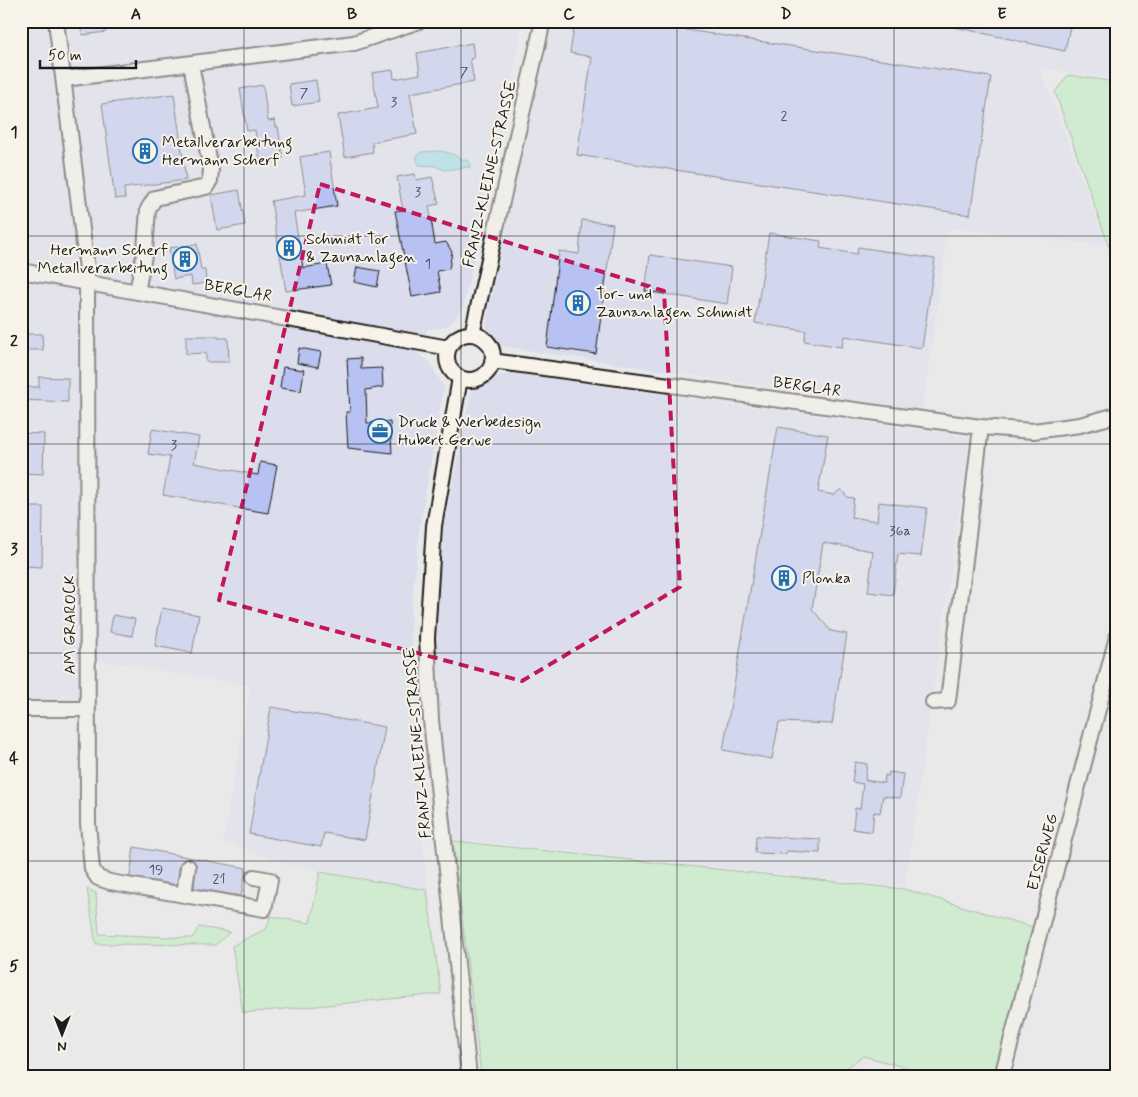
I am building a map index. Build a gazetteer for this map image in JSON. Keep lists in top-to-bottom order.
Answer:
{
  "streets": {
    "street": [
      "FRANZ-KLEINE-STRASSE",
      "BERGLAR",
      "AM GRAROCK",
      "EISERWEG"
    ]
  },
  "crossings": [
    ["FRANZ-KLEINE-STRASSE", "BERGLAR"],
    ["BERGLAR", "AM GRAROCK"]
  ],
  "places": {
    "building": [
      "Metallverarbeitung Hermann Scherf",
      "Schmidt Tor & Zaunanlagen",
      "Hermann Scherf Metallverarbeitung",
      "Tor- und Zaunanlagen Schmidt",
      "Plonka"
    ],
    "office": ["Druck & Werbedesign Hubert Gerwe"]
  },
  "house_numbers": [
    "7",
    "7",
    "3",
    "2",
    "3",
    "1",
    "3",
    "36a",
    "19",
    "21"
  ],
  "scale_bar": "50 m",
  "north": "bottom",
  "grid": {
    "columns": [
      "A",
      "B",
      "C",
      "D",
      "E"
    ],
    "rows": [
      "1",
      "2",
      "3",
      "4",
      "5"
    ]
  }
}
